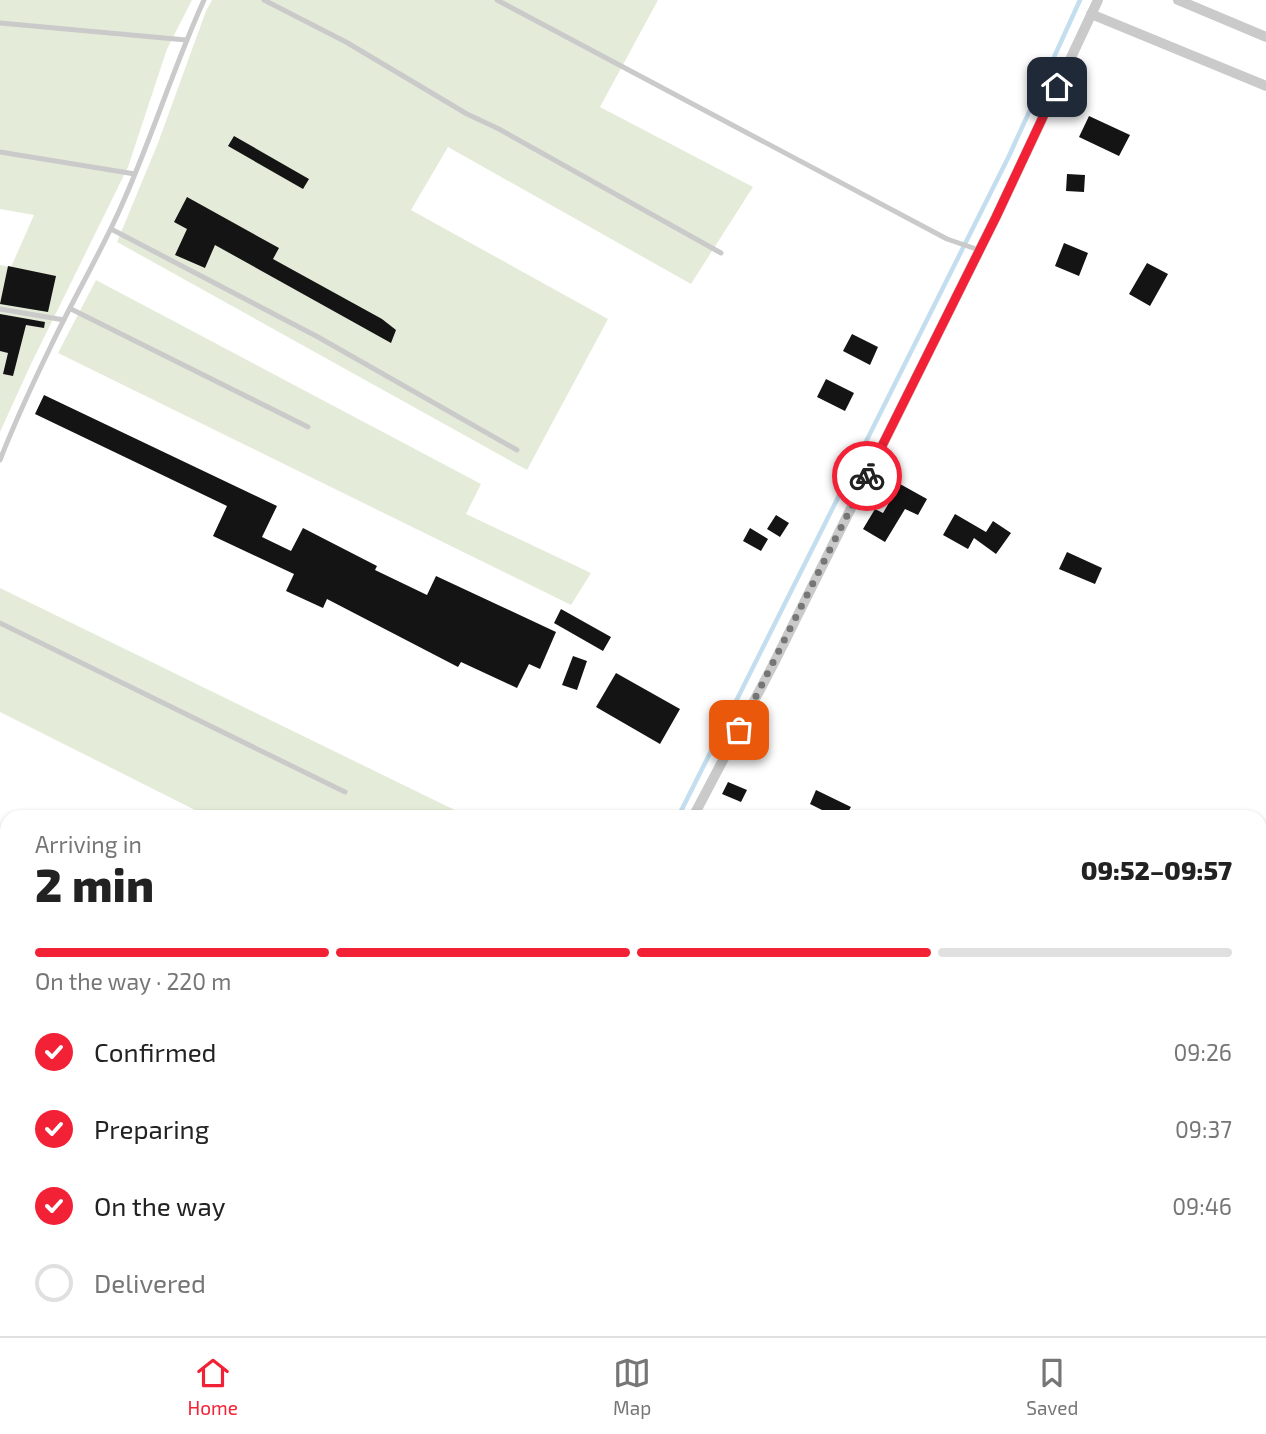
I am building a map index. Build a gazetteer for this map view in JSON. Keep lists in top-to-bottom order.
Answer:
{
  "page": {
    "heading": ["2 min", "Arriving in", "09:52–09:57"],
    "bar": "On the way · 220 m",
    "list": [
      ["Confirmed", "09:26"],
      ["Preparing", "09:37"],
      ["On the way", "09:46"],
      "Delivered"
    ],
    "tabs": ["Home", "Map", "Saved"]
  }
}
